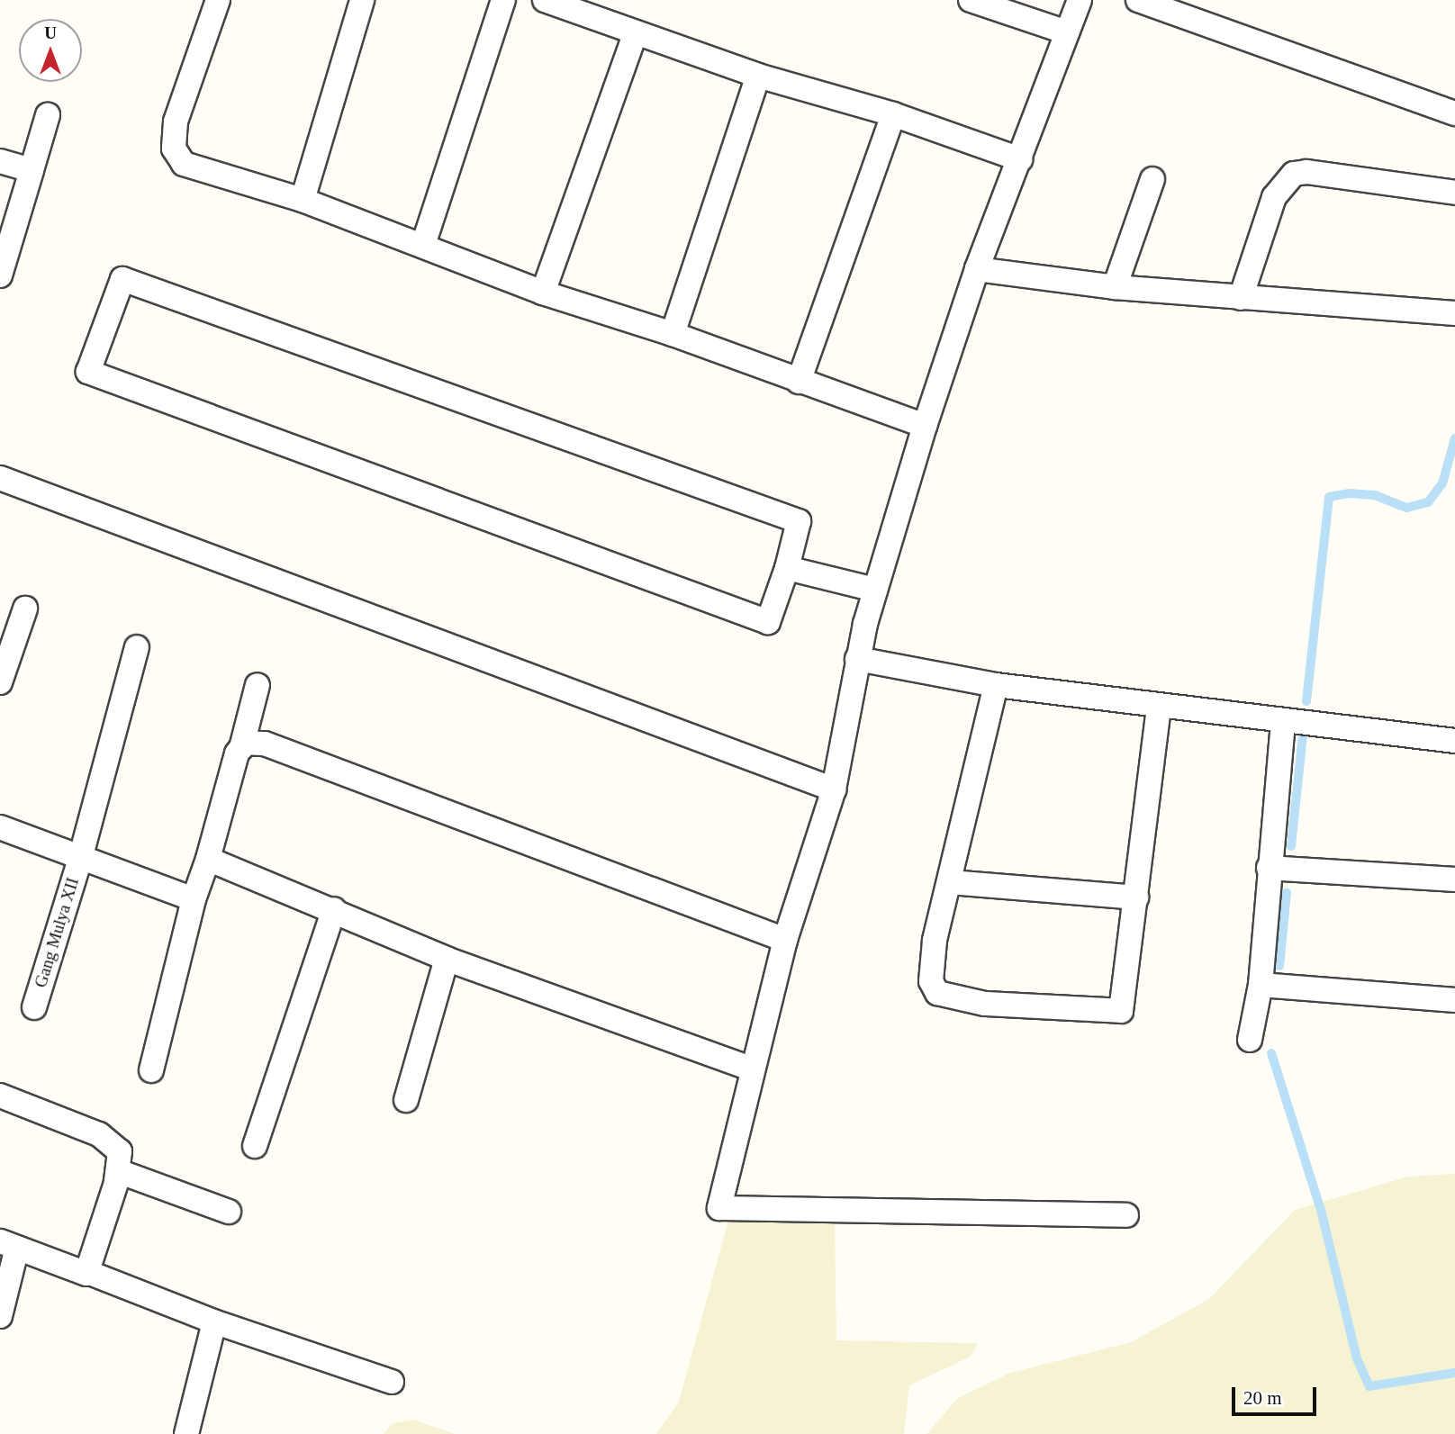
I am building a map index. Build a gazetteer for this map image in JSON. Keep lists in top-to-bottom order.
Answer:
{
  "streets": {
    "street": ["Gang Mulya XII"]
  },
  "scale_bar": "20 m",
  "north": "top"
}
